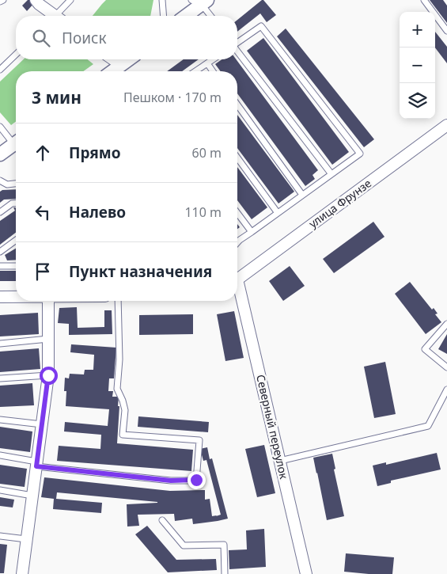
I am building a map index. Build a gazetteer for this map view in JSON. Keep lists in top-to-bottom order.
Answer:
{
  "streets": {
    "street": ["улица Фрунзе", "Северный переулок"]
  },
  "page": {
    "map_buttons": ["+", "−"],
    "search": "Поиск",
    "heading": ["3 мин", "Пешком · 170 m"],
    "list": [
      ["Прямо", "60 m"],
      ["Налево", "110 m"],
      "Пункт назначения"
    ]
  }
}
